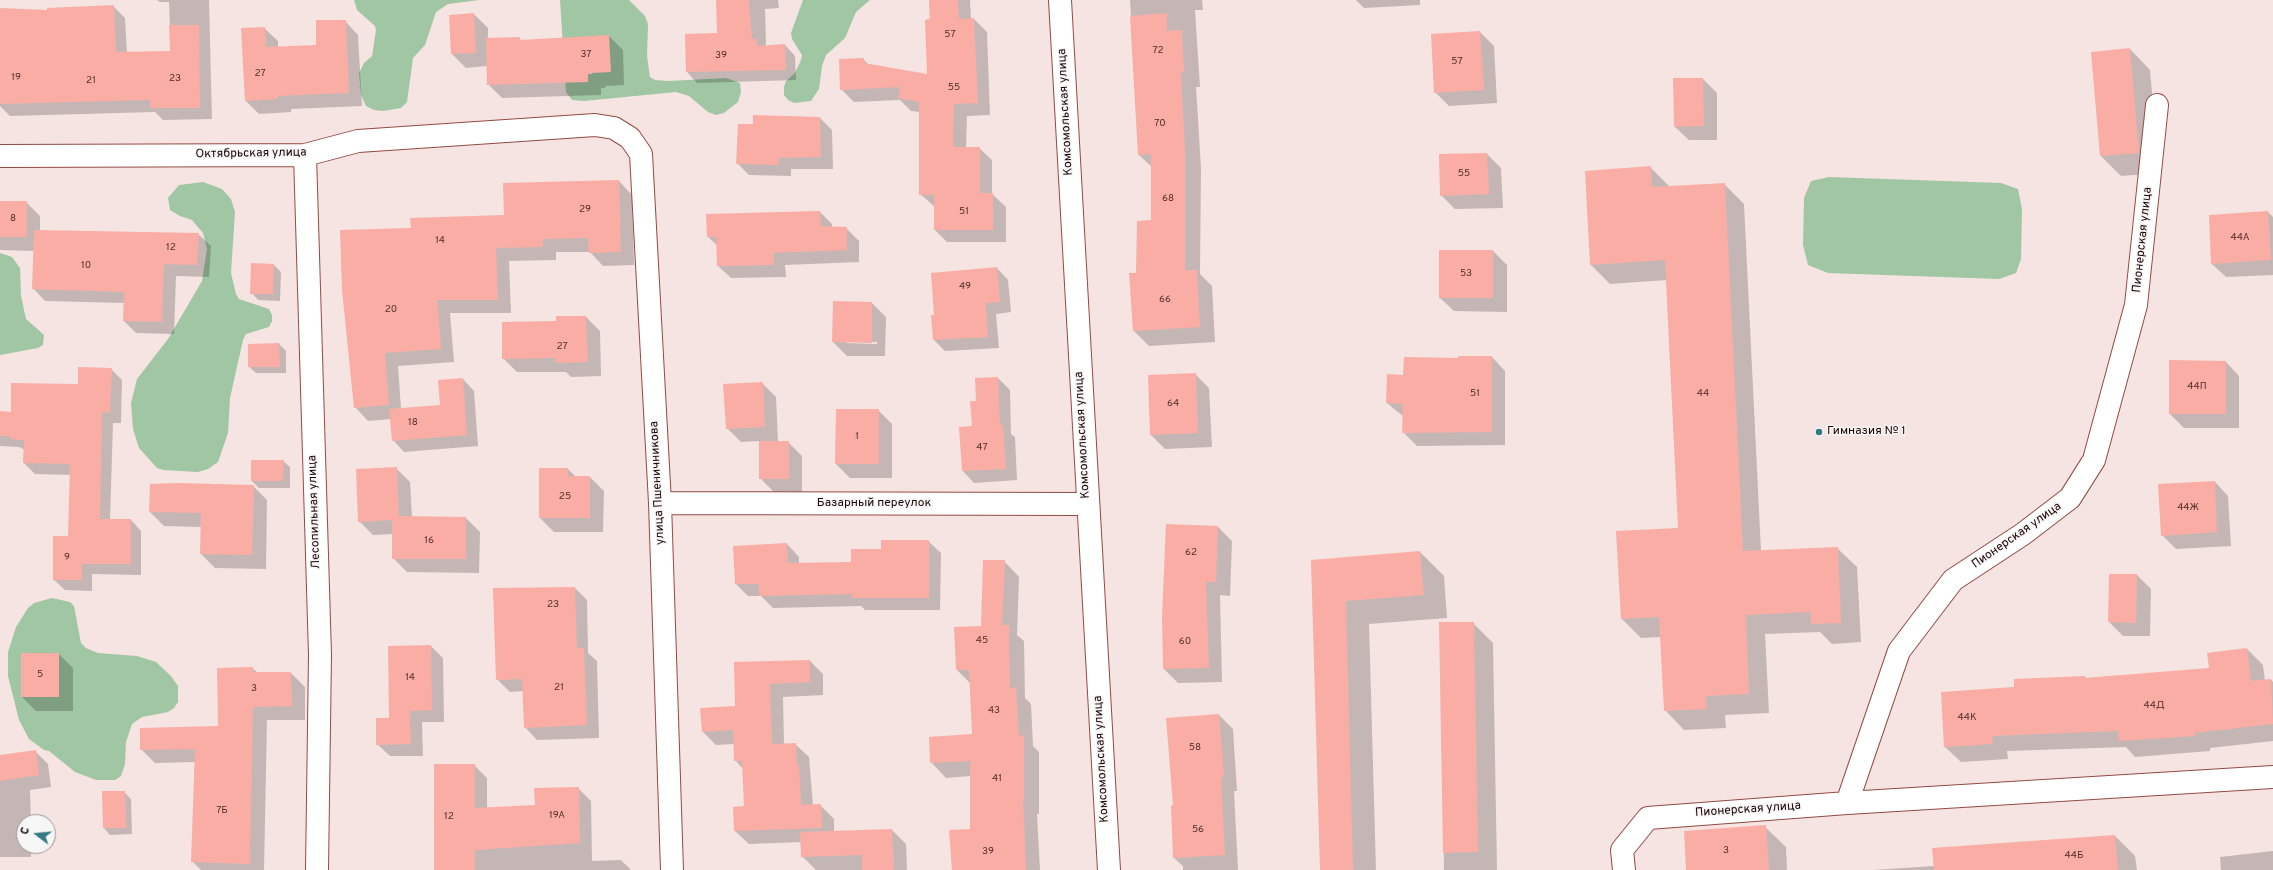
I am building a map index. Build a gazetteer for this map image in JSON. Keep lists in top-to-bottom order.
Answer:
{
  "streets": {
    "street": [
      "Комсомольская улица",
      "Октябрьская улица",
      "Пионерская улица",
      "улица Пшеничникова",
      "Базарный переулок",
      "Лесопильная улица"
    ]
  },
  "crossings": [
    ["Комсомольская улица", "Базарный переулок"],
    ["Октябрьская улица", "улица Пшеничникова"],
    ["Октябрьская улица", "Лесопильная улица"],
    ["улица Пшеничникова", "Базарный переулок"]
  ],
  "places": ["Гимназия № 1"],
  "house_numbers": [
    "57",
    "72",
    "37",
    "39",
    "57",
    "27",
    "19",
    "23",
    "21",
    "55",
    "70",
    "55",
    "68",
    "29",
    "51",
    "8",
    "44А",
    "14",
    "12",
    "10",
    "53",
    "49",
    "66",
    "20",
    "27",
    "44П",
    "51",
    "44",
    "64",
    "18",
    "1",
    "47",
    "25",
    "44Ж",
    "16",
    "62",
    "9",
    "23",
    "45",
    "60",
    "5",
    "14",
    "21",
    "3",
    "44Д",
    "43",
    "44К",
    "58",
    "41",
    "7Б",
    "19А",
    "12",
    "56",
    "3",
    "39",
    "44Б"
  ],
  "north": "left"
}
